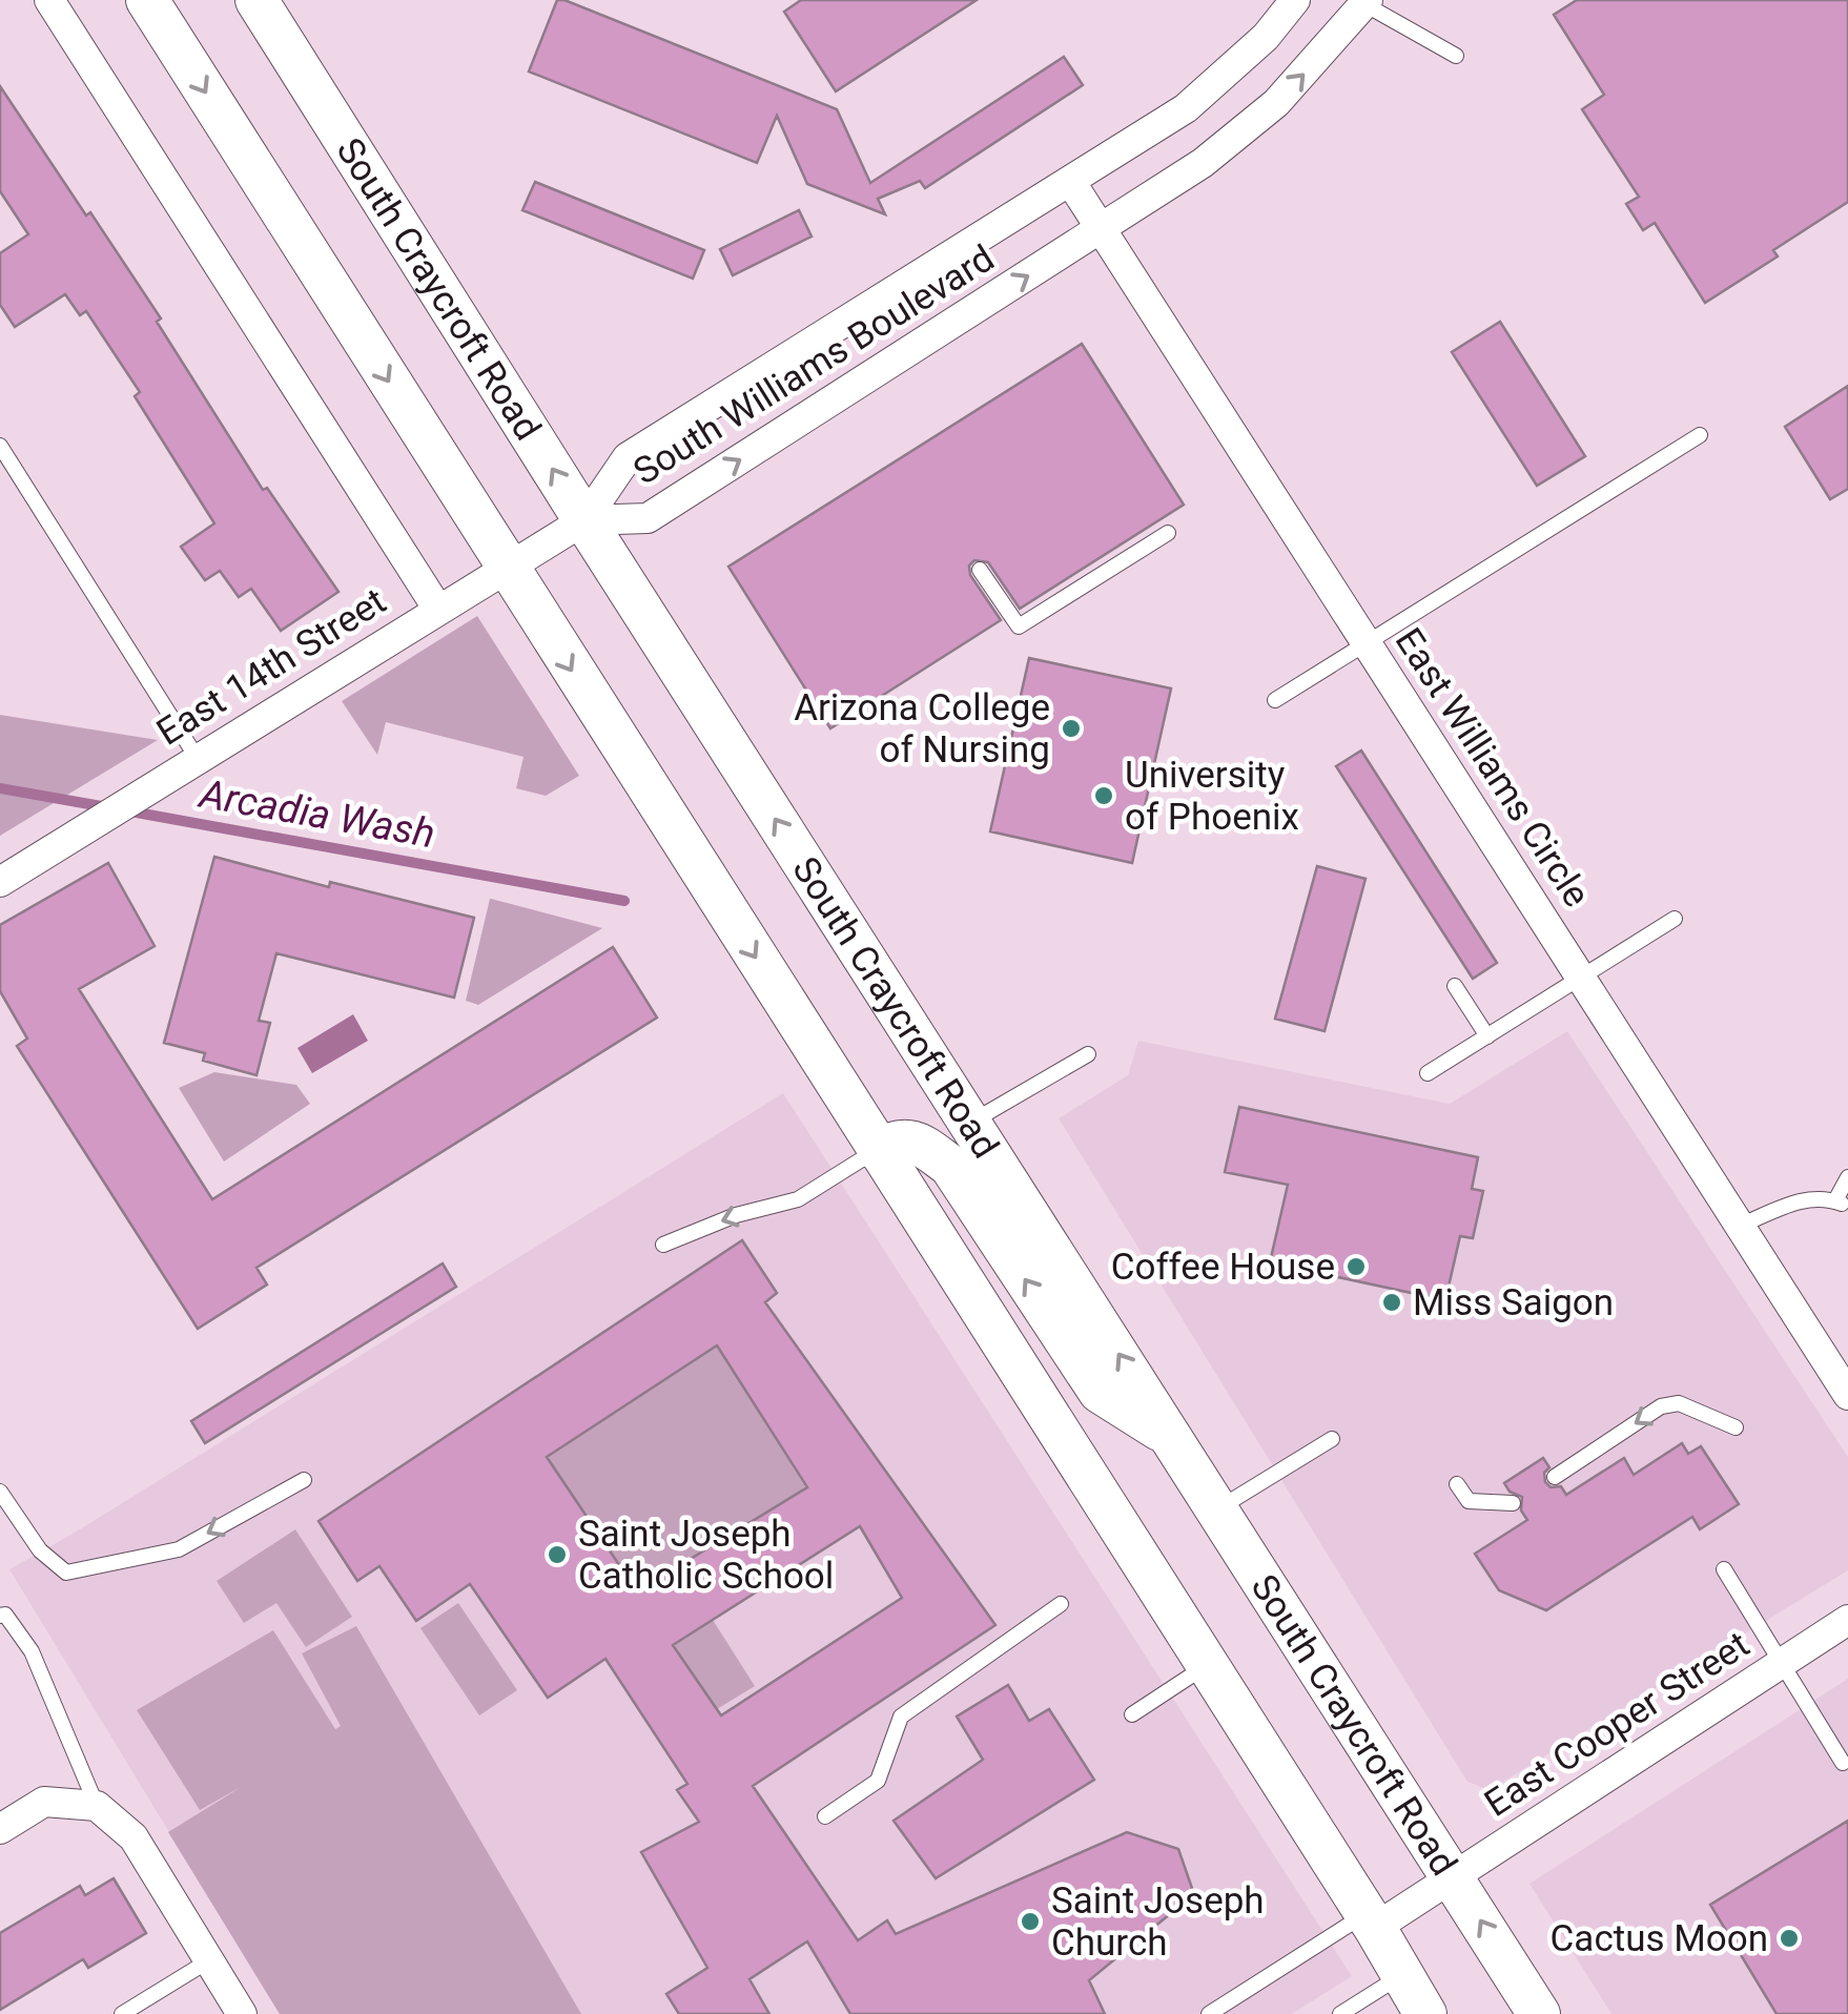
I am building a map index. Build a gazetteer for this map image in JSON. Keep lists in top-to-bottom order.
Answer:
{
  "streets": {
    "main road": ["South Craycroft Road"],
    "street": [
      "South Williams Boulevard",
      "East 14th Street",
      "East Williams Circle",
      "East Cooper Street"
    ]
  },
  "crossings": [
    ["South Craycroft Road", "South Williams Boulevard"],
    ["South Craycroft Road", "East 14th Street"],
    ["South Craycroft Road", "East Cooper Street"],
    ["South Williams Boulevard", "East 14th Street"],
    ["South Williams Boulevard", "East Williams Circle"]
  ],
  "water": ["Arcadia Wash"],
  "places": [
    "Arizona College of Nursing",
    "University of Phoenix",
    "Coffee House",
    "Miss Saigon",
    "Saint Joseph Catholic School",
    "Saint Joseph Church",
    "Cactus Moon"
  ]
}
